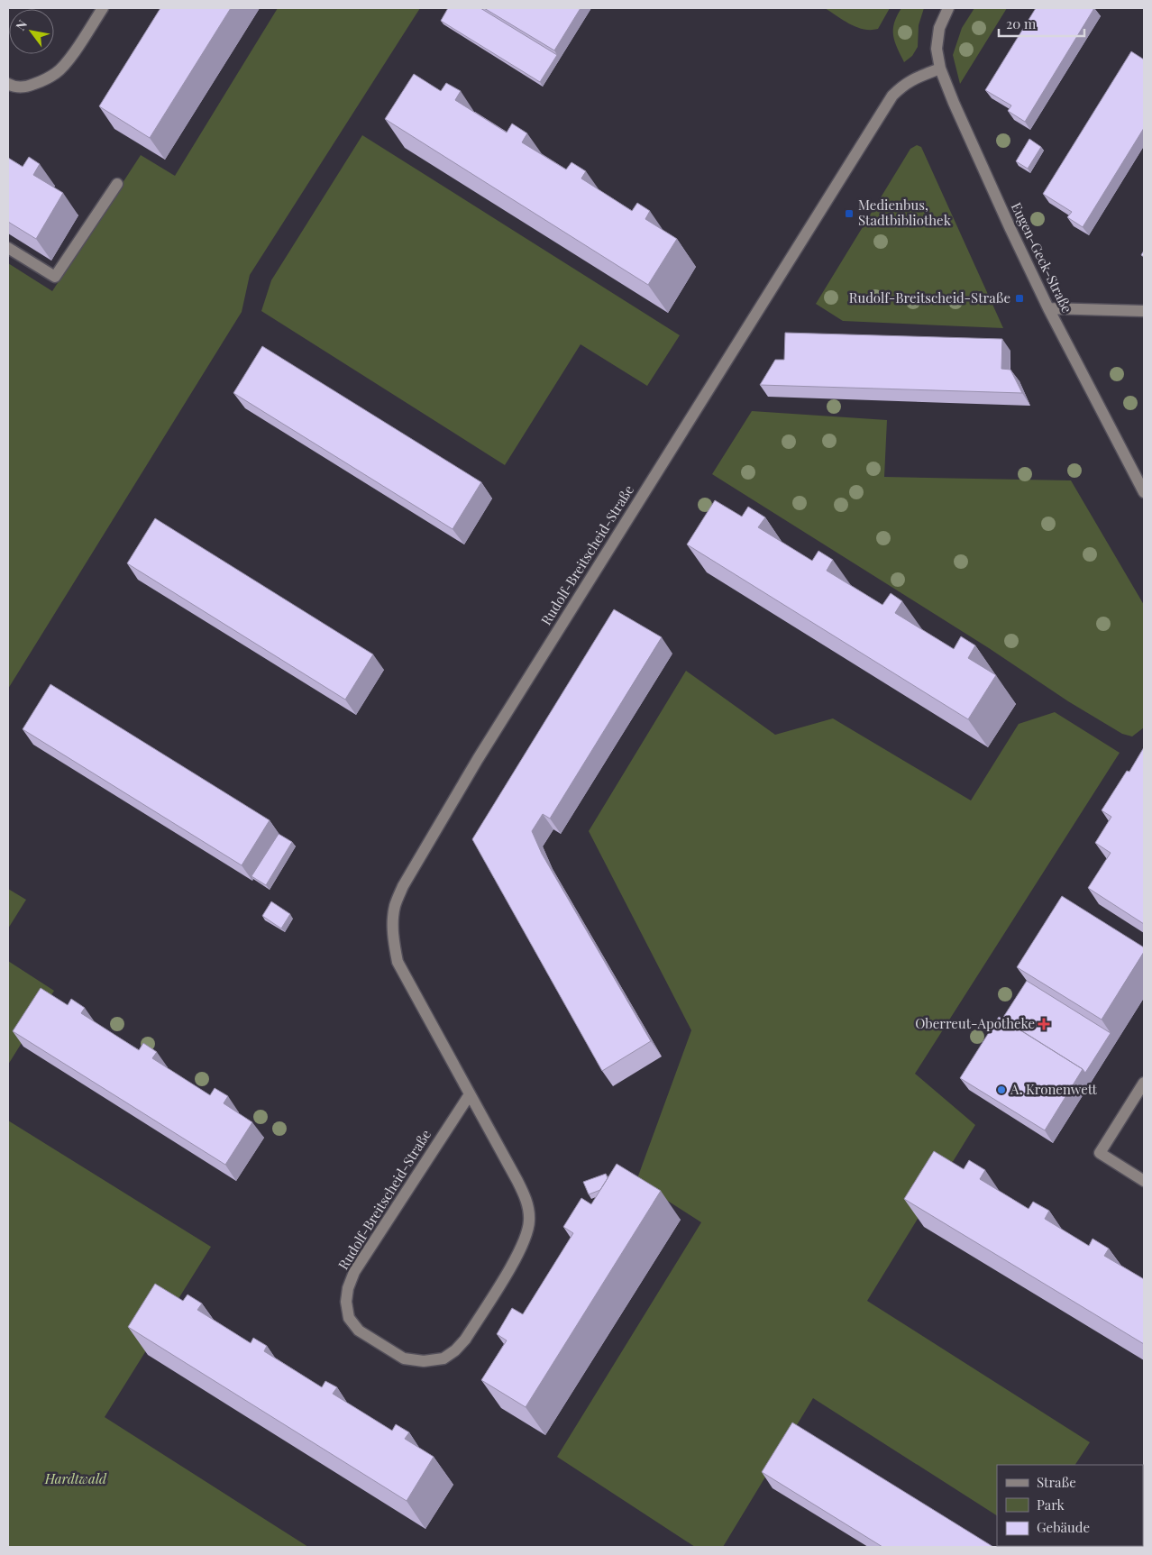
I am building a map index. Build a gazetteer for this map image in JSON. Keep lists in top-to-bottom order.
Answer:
{
  "streets": {
    "street": ["Eugen-Geck-Straße", "Rudolf-Breitscheid-Straße"]
  },
  "crossings": [
    ["Eugen-Geck-Straße", "Rudolf-Breitscheid-Straße"]
  ],
  "parks": ["Hardtwald"],
  "places": {
    "transit": ["Medienbus, Stadtbibliothek", "Rudolf-Breitscheid-Straße"],
    "health": ["Oberreut-Apotheke"],
    "other": ["A. Kronenwett"]
  },
  "legend": ["Straße", "Park", "Gebäude"],
  "scale_bar": "20 m",
  "north": "top left"
}
